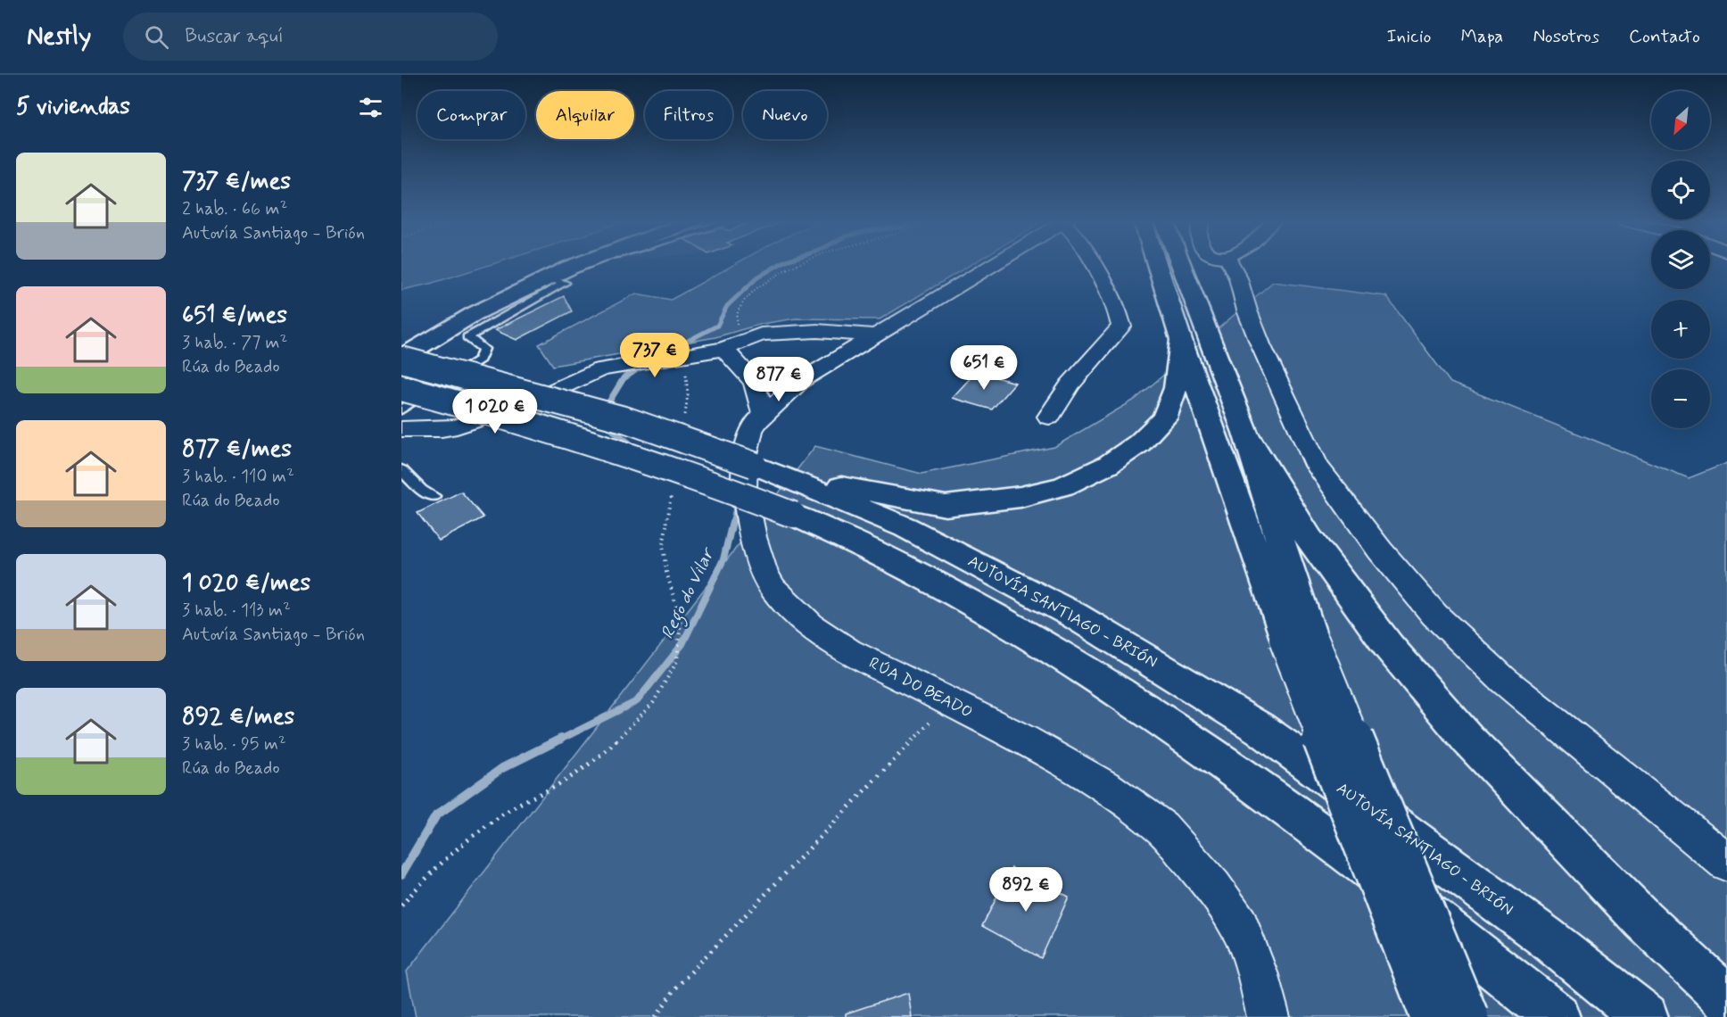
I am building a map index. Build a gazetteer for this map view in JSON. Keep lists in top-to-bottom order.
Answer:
{
  "streets": {
    "highway": ["AUTOVÍA SANTIAGO - BRIÓN"],
    "street": ["RÚA DO BEADO"]
  },
  "water": ["Rego do Vilar"],
  "north": "bottom left",
  "page": {
    "header": "Nestly",
    "search": "Buscar aquí",
    "nav": [
      "Inicio",
      "Mapa",
      "Nosotros",
      "Contacto"
    ],
    "heading": "5 viviendas",
    "map_buttons": ["+", "−"],
    "chip": [
      "Comprar",
      "Alquilar",
      "Filtros",
      "Nuevo"
    ],
    "list": [
      {
        "name": "737 €/mes",
        "note": "2 hab. · 66 m² · Autovía Santiago - Brión"
      },
      {
        "name": "651 €/mes",
        "note": "3 hab. · 77 m² · Rúa do Beado"
      },
      {
        "name": "877 €/mes",
        "note": "3 hab. · 110 m² · Rúa do Beado"
      },
      {
        "name": "1 020 €/mes",
        "note": "3 hab. · 113 m² · Autovía Santiago - Brión"
      },
      {
        "name": "892 €/mes",
        "note": "3 hab. · 95 m² · Rúa do Beado"
      }
    ],
    "price": [
      "737 €",
      "651 €",
      "877 €",
      "1 020 €",
      "892 €"
    ]
  }
}
